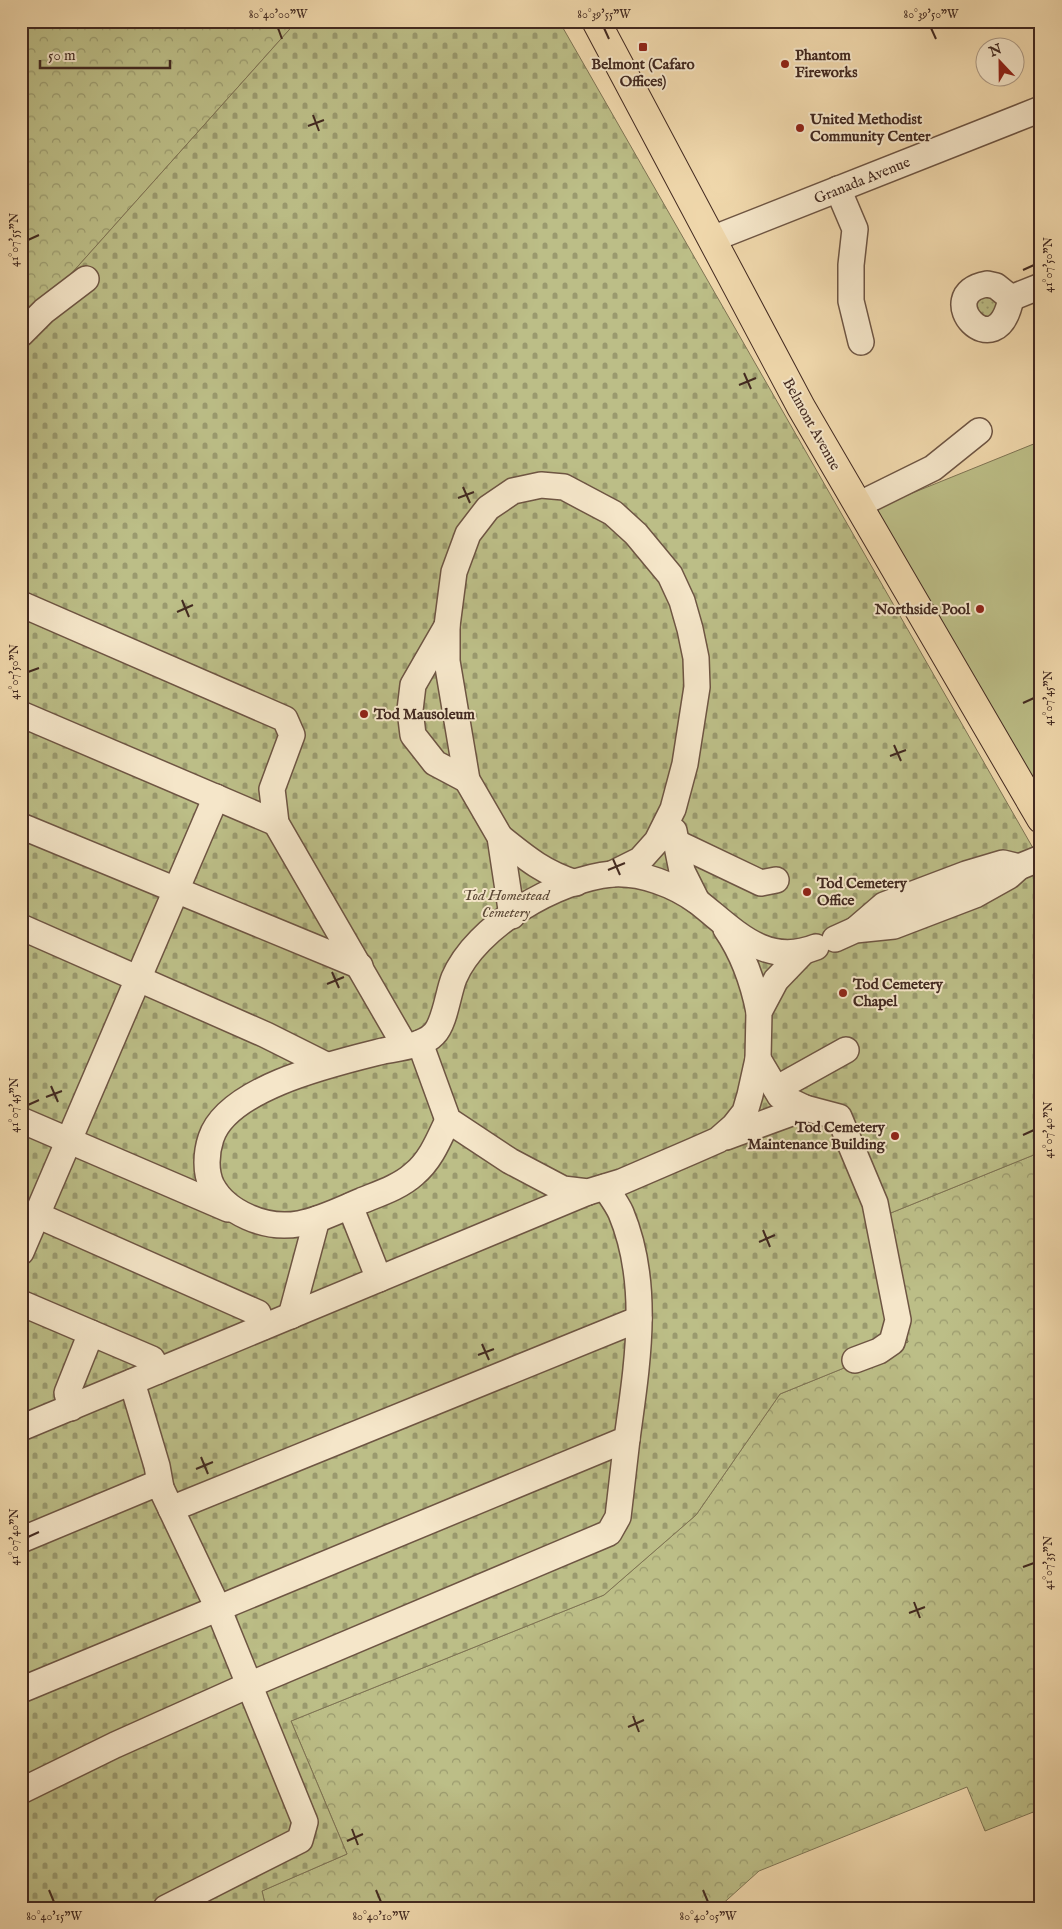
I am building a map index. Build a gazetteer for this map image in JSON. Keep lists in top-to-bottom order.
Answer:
{
  "streets": {
    "main road": ["Belmont Avenue"],
    "street": ["Granada Avenue"]
  },
  "crossings": [
    ["Granada Avenue", "Belmont Avenue"]
  ],
  "parks": ["Tod Homestead Cemetery"],
  "places": {
    "transit": ["Belmont (Cafaro Offices)"],
    "other": [
      "Phantom Fireworks",
      "United Methodist Community Center",
      "Northside Pool",
      "Tod Mausoleum",
      "Tod Cemetery Office",
      "Tod Cemetery Chapel",
      "Tod Cemetery Maintenance Building"
    ]
  },
  "scale_bar": "50 m",
  "north": "top",
  "coordinates": [
    "80°40'00\"W",
    "80°39'55\"W",
    "80°39'50\"W",
    "41°07'55\"N",
    "41°07'50\"N",
    "41°07'45\"N",
    "41°07'40\"N",
    "41°07'35\"N",
    "80°40'15\"W",
    "80°40'10\"W",
    "80°40'05\"W"
  ]
}
